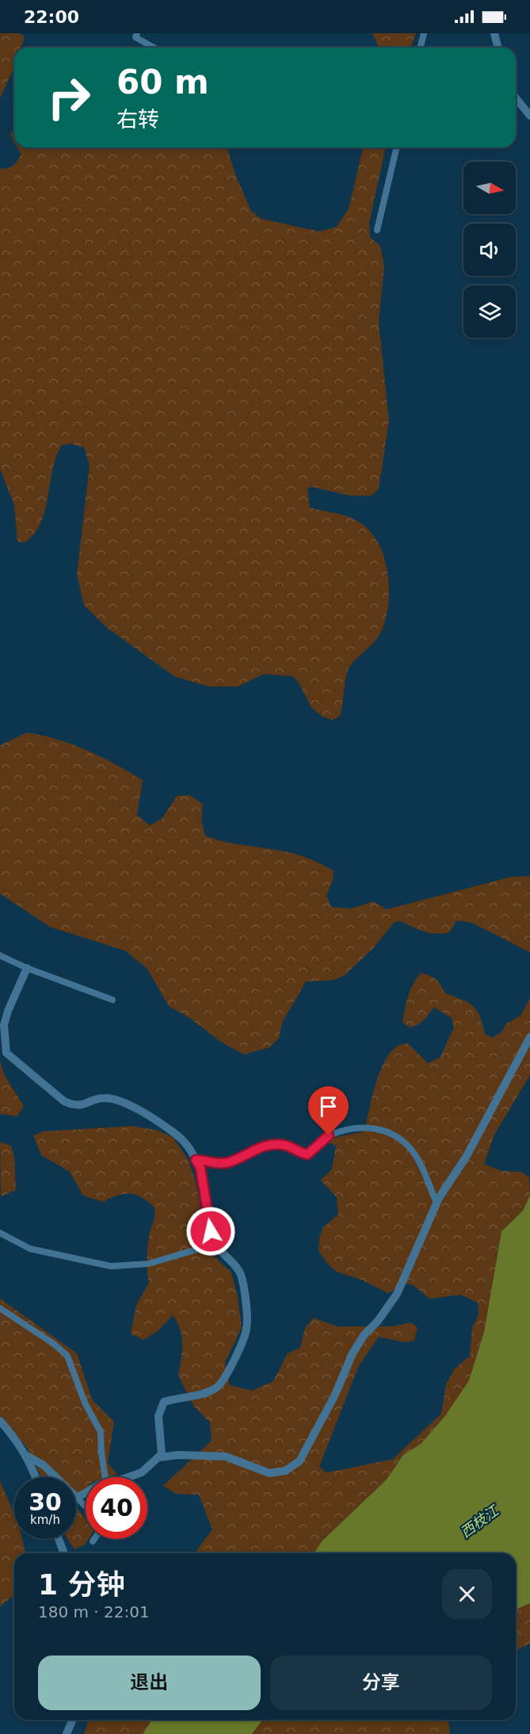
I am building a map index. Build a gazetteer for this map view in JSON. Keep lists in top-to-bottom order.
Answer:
{
  "water": ["西枝江"],
  "north": "right",
  "page": {
    "status": "22:00",
    "turn": ["60 m", "右转"],
    "speed": "30 km/h",
    "limit": "40",
    "heading": ["1 分钟", "180 m · 22:01"],
    "buttons": ["退出", "分享"]
  }
}
